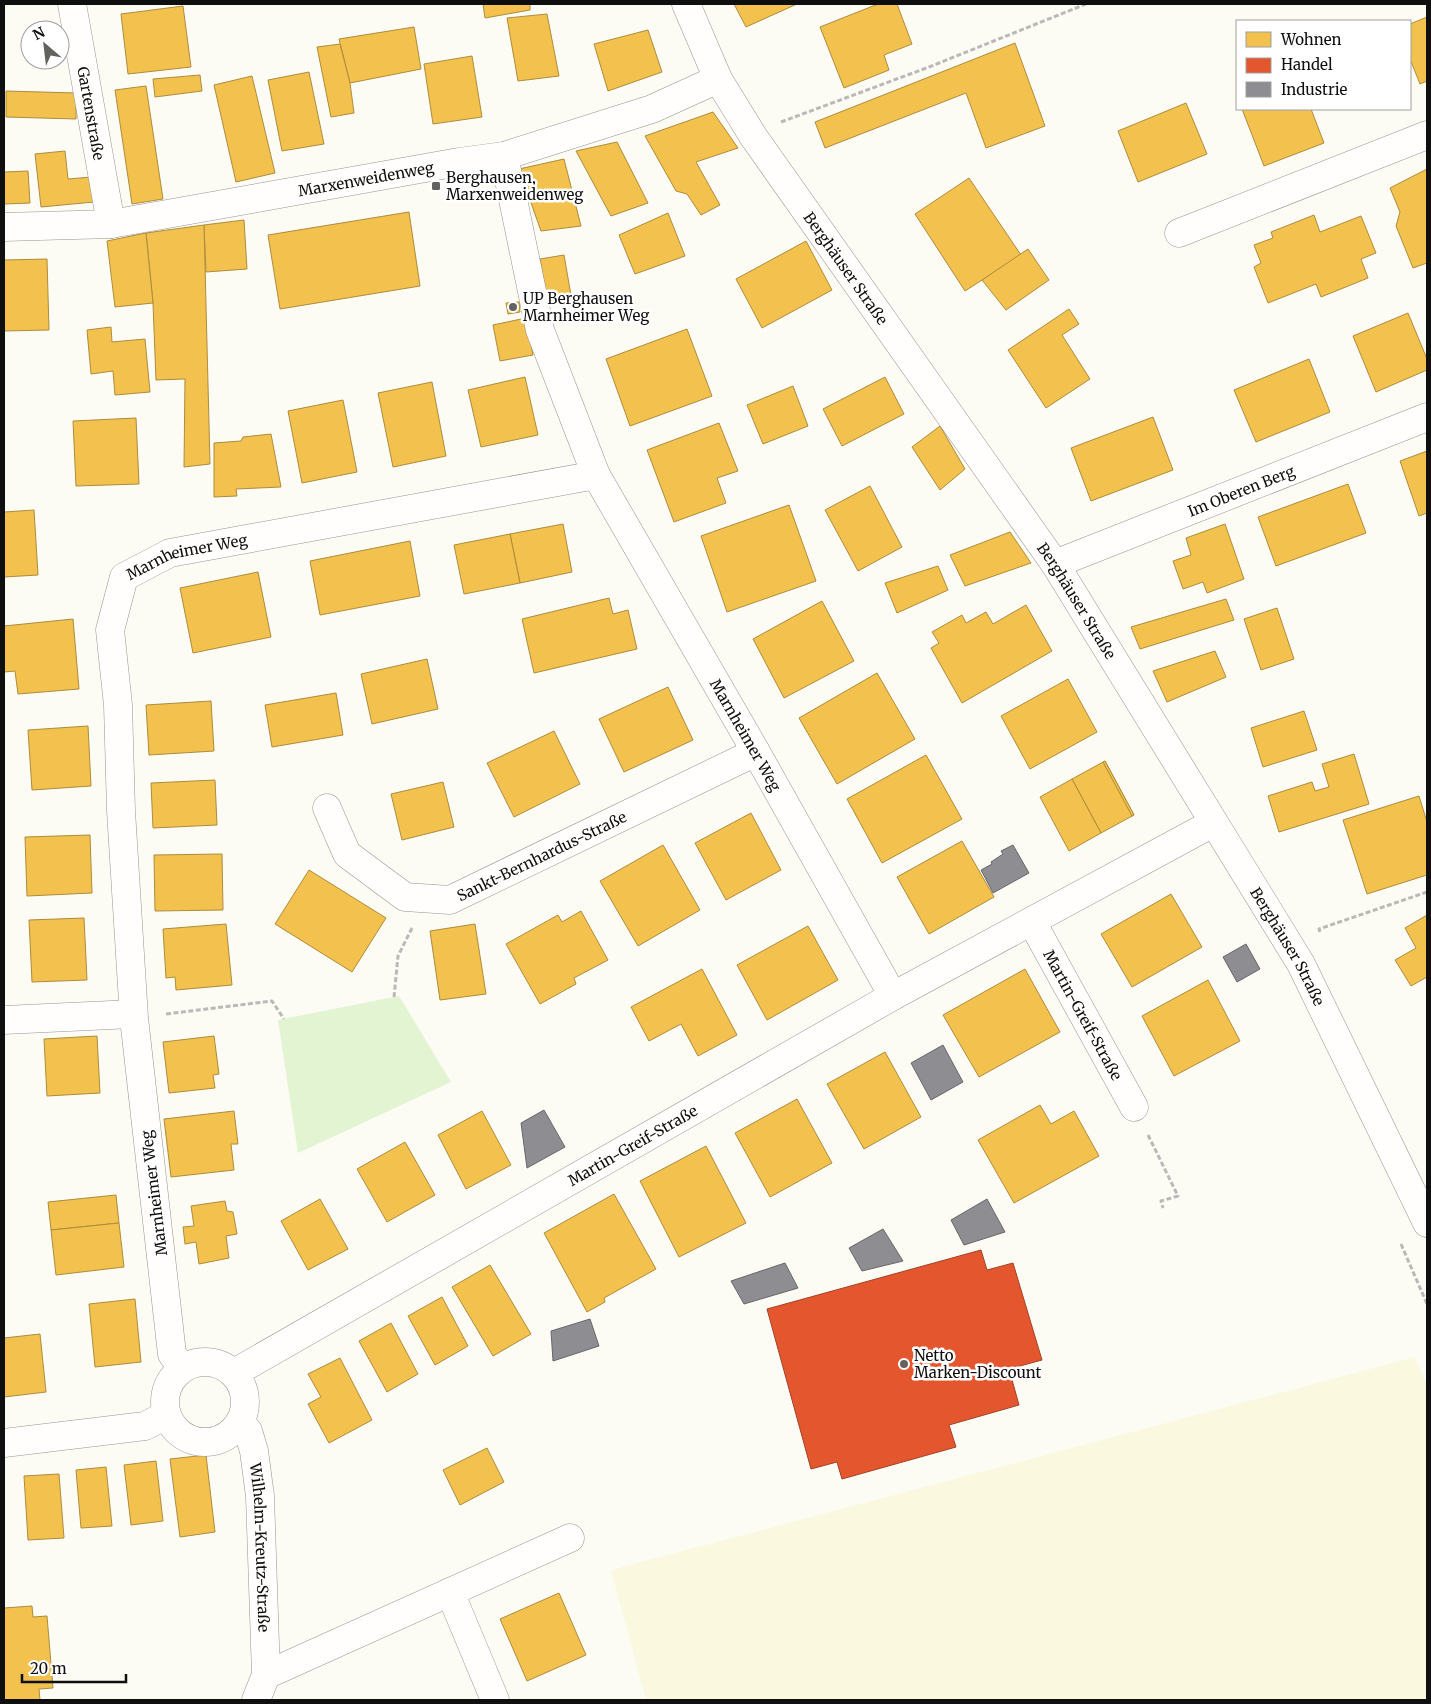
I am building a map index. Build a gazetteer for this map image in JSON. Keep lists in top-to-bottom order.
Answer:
{
  "streets": {
    "street": [
      "Gartenstraße",
      "Marxenweidenweg",
      "Berghäuser Straße",
      "Im Oberen Berg",
      "Marnheimer Weg",
      "Sankt-Bernhardus-Straße",
      "Martin-Greif-Straße",
      "Wilhelm-Kreutz-Straße"
    ]
  },
  "crossings": [
    ["Gartenstraße", "Marxenweidenweg"],
    ["Marxenweidenweg", "Berghäuser Straße"],
    ["Marxenweidenweg", "Marnheimer Weg"],
    ["Berghäuser Straße", "Im Oberen Berg"],
    ["Berghäuser Straße", "Martin-Greif-Straße"],
    ["Marnheimer Weg", "Sankt-Bernhardus-Straße"],
    ["Marnheimer Weg", "Martin-Greif-Straße"],
    ["Marnheimer Weg", "Wilhelm-Kreutz-Straße"],
    ["Martin-Greif-Straße", "Wilhelm-Kreutz-Straße"]
  ],
  "places": {
    "transit": ["Berghausen, Marxenweidenweg"],
    "other": ["UP Berghausen Marnheimer Weg", "Netto Marken-Discount"]
  },
  "legend": ["Wohnen", "Handel", "Industrie"],
  "scale_bar": "20 m",
  "north": "top left"
}
